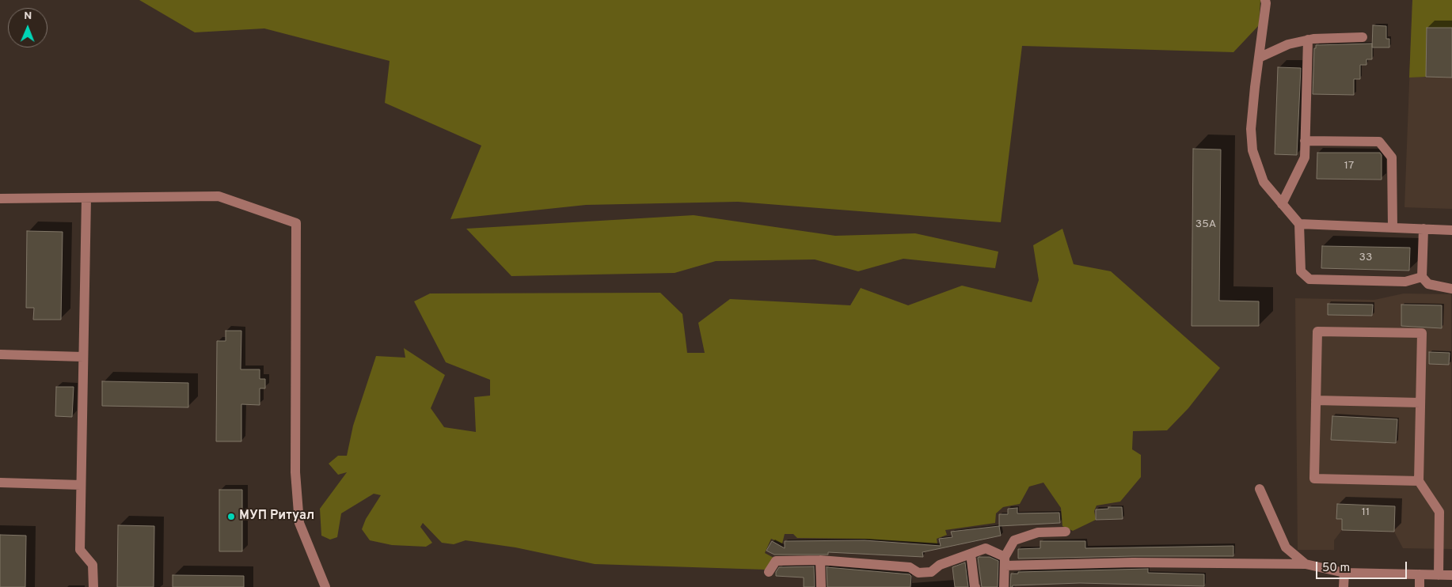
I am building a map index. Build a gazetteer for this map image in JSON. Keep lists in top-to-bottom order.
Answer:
{
  "places": ["МУП Ритуал"],
  "house_numbers": [
    "17",
    "35А",
    "33",
    "11"
  ],
  "scale_bar": "50 m",
  "north": "top"
}
